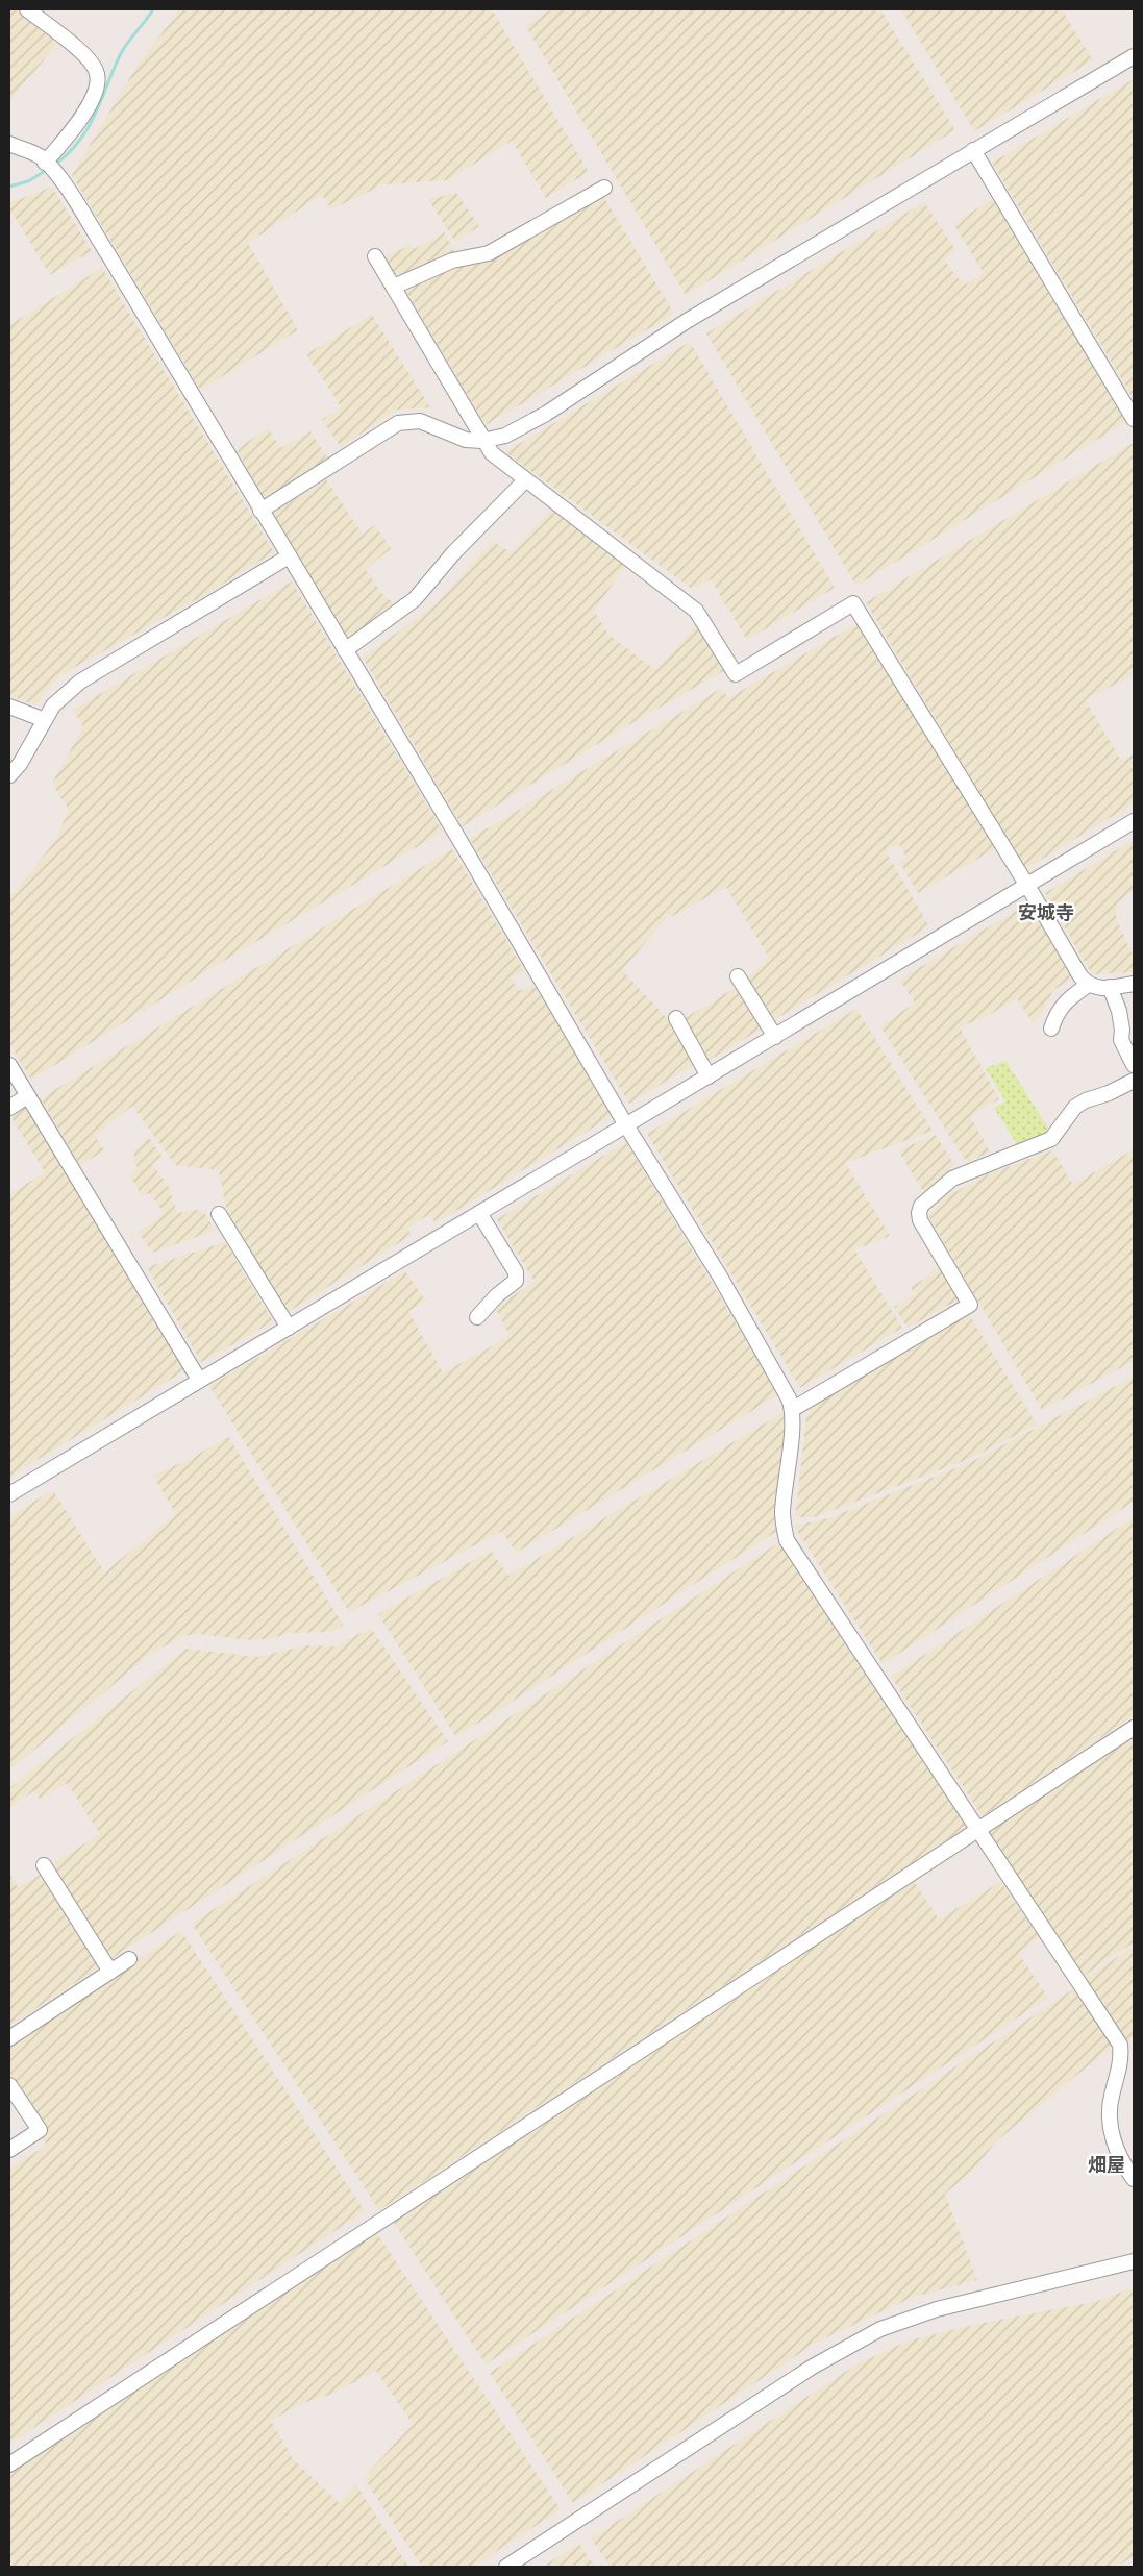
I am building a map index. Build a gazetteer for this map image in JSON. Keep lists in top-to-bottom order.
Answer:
{
  "districts": ["安城寺", "畑屋"]
}
